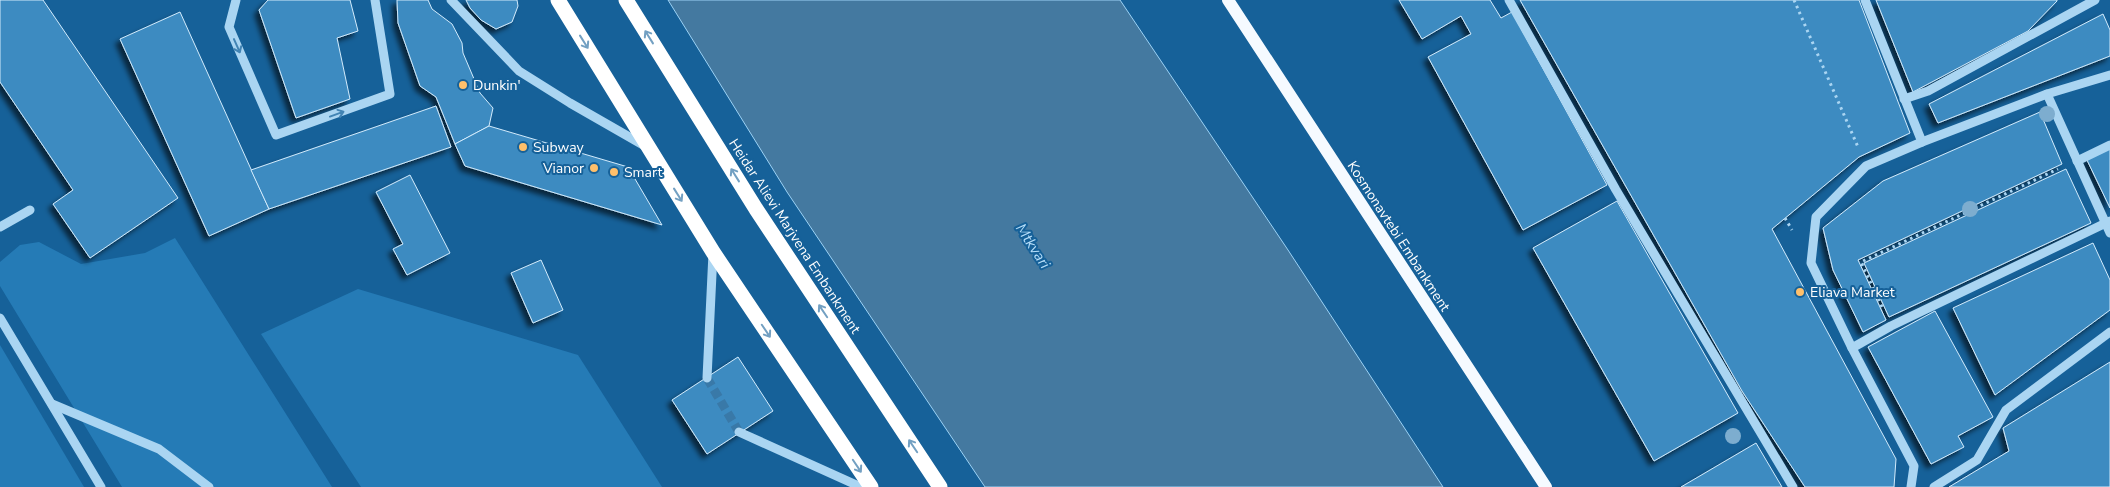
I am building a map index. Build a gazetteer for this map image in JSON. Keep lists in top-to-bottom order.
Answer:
{
  "streets": {
    "highway": ["Heidar Alievi Marjvena Embankment"],
    "main road": ["Kosmonavtebi Embankment"]
  },
  "water": ["Mtkvari"],
  "places": [
    "Dunkin'",
    "Subway",
    "Vianor",
    "Smart",
    "Eliava Market"
  ]
}
